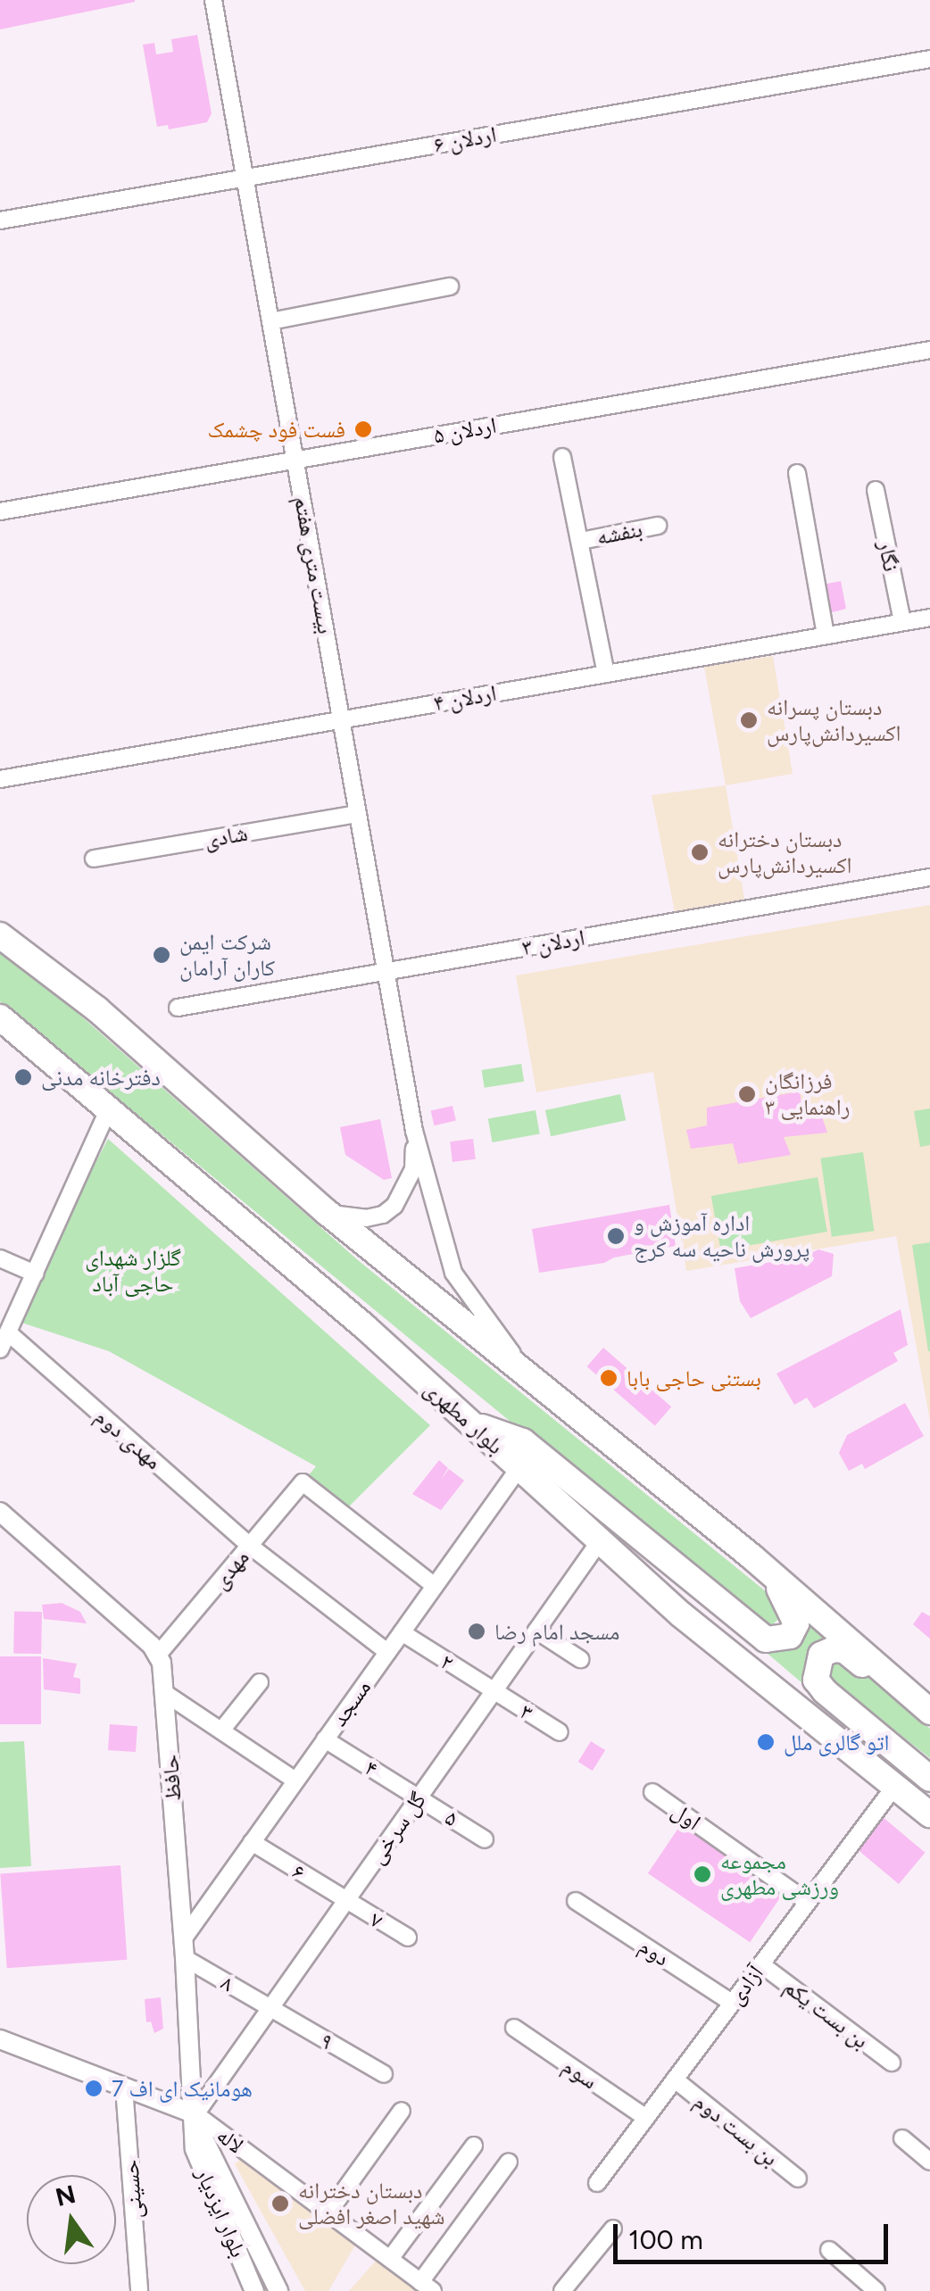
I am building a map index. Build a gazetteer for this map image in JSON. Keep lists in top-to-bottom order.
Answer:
{
  "streets": {
    "main road": ["بلوار مطهری"],
    "street": [
      "اردلان ۶",
      "اردلان ۵",
      "بنفشه",
      "نگار",
      "بیست متری هفتم",
      "اردلان ۴",
      "شادی",
      "اردلان ۳",
      "مهدی دوم",
      "مهدی",
      "۲",
      "مسجد",
      "۳",
      "۴",
      "حافظ",
      "اول",
      "۵",
      "گل سرخی",
      "۶",
      "۷",
      "دوم",
      "۸",
      "آزادی",
      "بن بست یکم",
      "۹",
      "سوم",
      "بن بست دوم",
      "لاله",
      "حسینی",
      "بلوار ایزدیار"
    ]
  },
  "crossings": [
    ["اردلان ۶", "بیست متری هفتم"],
    ["اردلان ۵", "بیست متری هفتم"],
    ["نگار", "اردلان ۴"],
    ["بیست متری هفتم", "اردلان ۴"],
    ["بیست متری هفتم", "شادی"],
    ["بیست متری هفتم", "اردلان ۳"],
    ["بلوار مطهری", "مسجد"],
    ["بلوار مطهری", "گل سرخی"],
    ["بلوار مطهری", "آزادی"],
    ["مهدی دوم", "مهدی"],
    ["مهدی", "مسجد"],
    ["مهدی", "حافظ"],
    ["۲", "مسجد"],
    ["۲", "۳"],
    ["۲", "گل سرخی"],
    ["مسجد", "۴"],
    ["مسجد", "حافظ"],
    ["مسجد", "۶"],
    ["مسجد", "۸"],
    ["۳", "گل سرخی"],
    ["۴", "۵"],
    ["۴", "گل سرخی"],
    ["حافظ", "گل سرخی"],
    ["حافظ", "۸"],
    ["حافظ", "لاله"],
    ["حافظ", "بلوار ایزدیار"],
    ["اول", "آزادی"],
    ["۵", "گل سرخی"],
    ["گل سرخی", "۶"],
    ["گل سرخی", "۷"],
    ["گل سرخی", "۸"],
    ["گل سرخی", "۹"],
    ["گل سرخی", "لاله"],
    ["گل سرخی", "بلوار ایزدیار"],
    ["۶", "۷"],
    ["دوم", "آزادی"],
    ["۸", "۹"],
    ["آزادی", "بن بست یکم"],
    ["آزادی", "سوم"],
    ["آزادی", "بن بست دوم"],
    ["لاله", "حسینی"],
    ["لاله", "بلوار ایزدیار"]
  ],
  "parks": ["گلزار شهدای حاجی آباد"],
  "places": [
    "فست فود چشمک",
    "دبستان پسرانه اکسیر‌دانش‌پارس",
    "دبستان دخترانه اکسیردانش‌پارس",
    "شرکت ایمن کاران آرامان",
    "دفترخانه مدنی",
    "فرزانگان ۳ راهنمایی",
    "اداره آموزش و پرورش ناحیه سه کرج",
    "بستنی حاجی بابا",
    "مسجد امام رضا",
    "اتو گالری ملل",
    "مجموعه ورزشی مطهری",
    "هومانیک ای اف 7",
    "دبستان دخترانه شهید اصغر افضلی"
  ],
  "scale_bar": "100 m",
  "north": "top"
}
